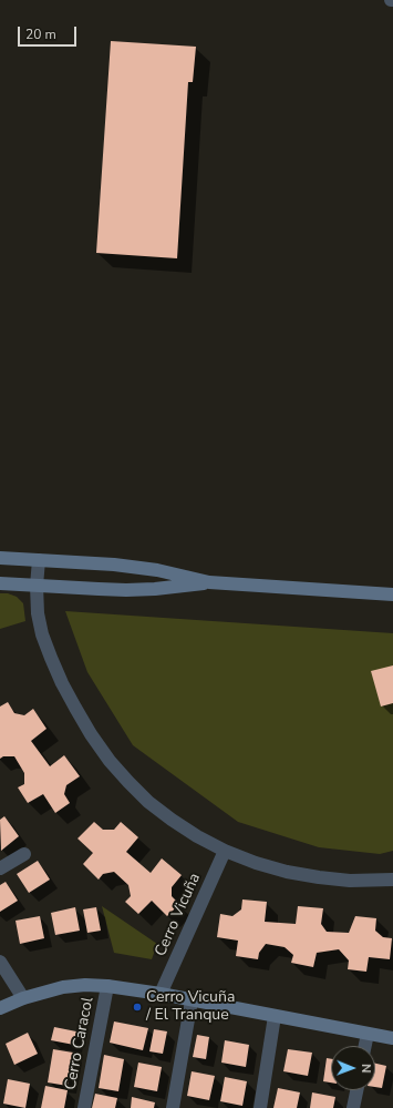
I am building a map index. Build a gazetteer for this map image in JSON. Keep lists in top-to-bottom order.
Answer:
{
  "streets": {
    "street": ["Cerro Vicuña", "Cerro Caracol"]
  },
  "places": ["Cerro Vicuña / El Tranque"],
  "scale_bar": "20 m",
  "north": "right"
}
